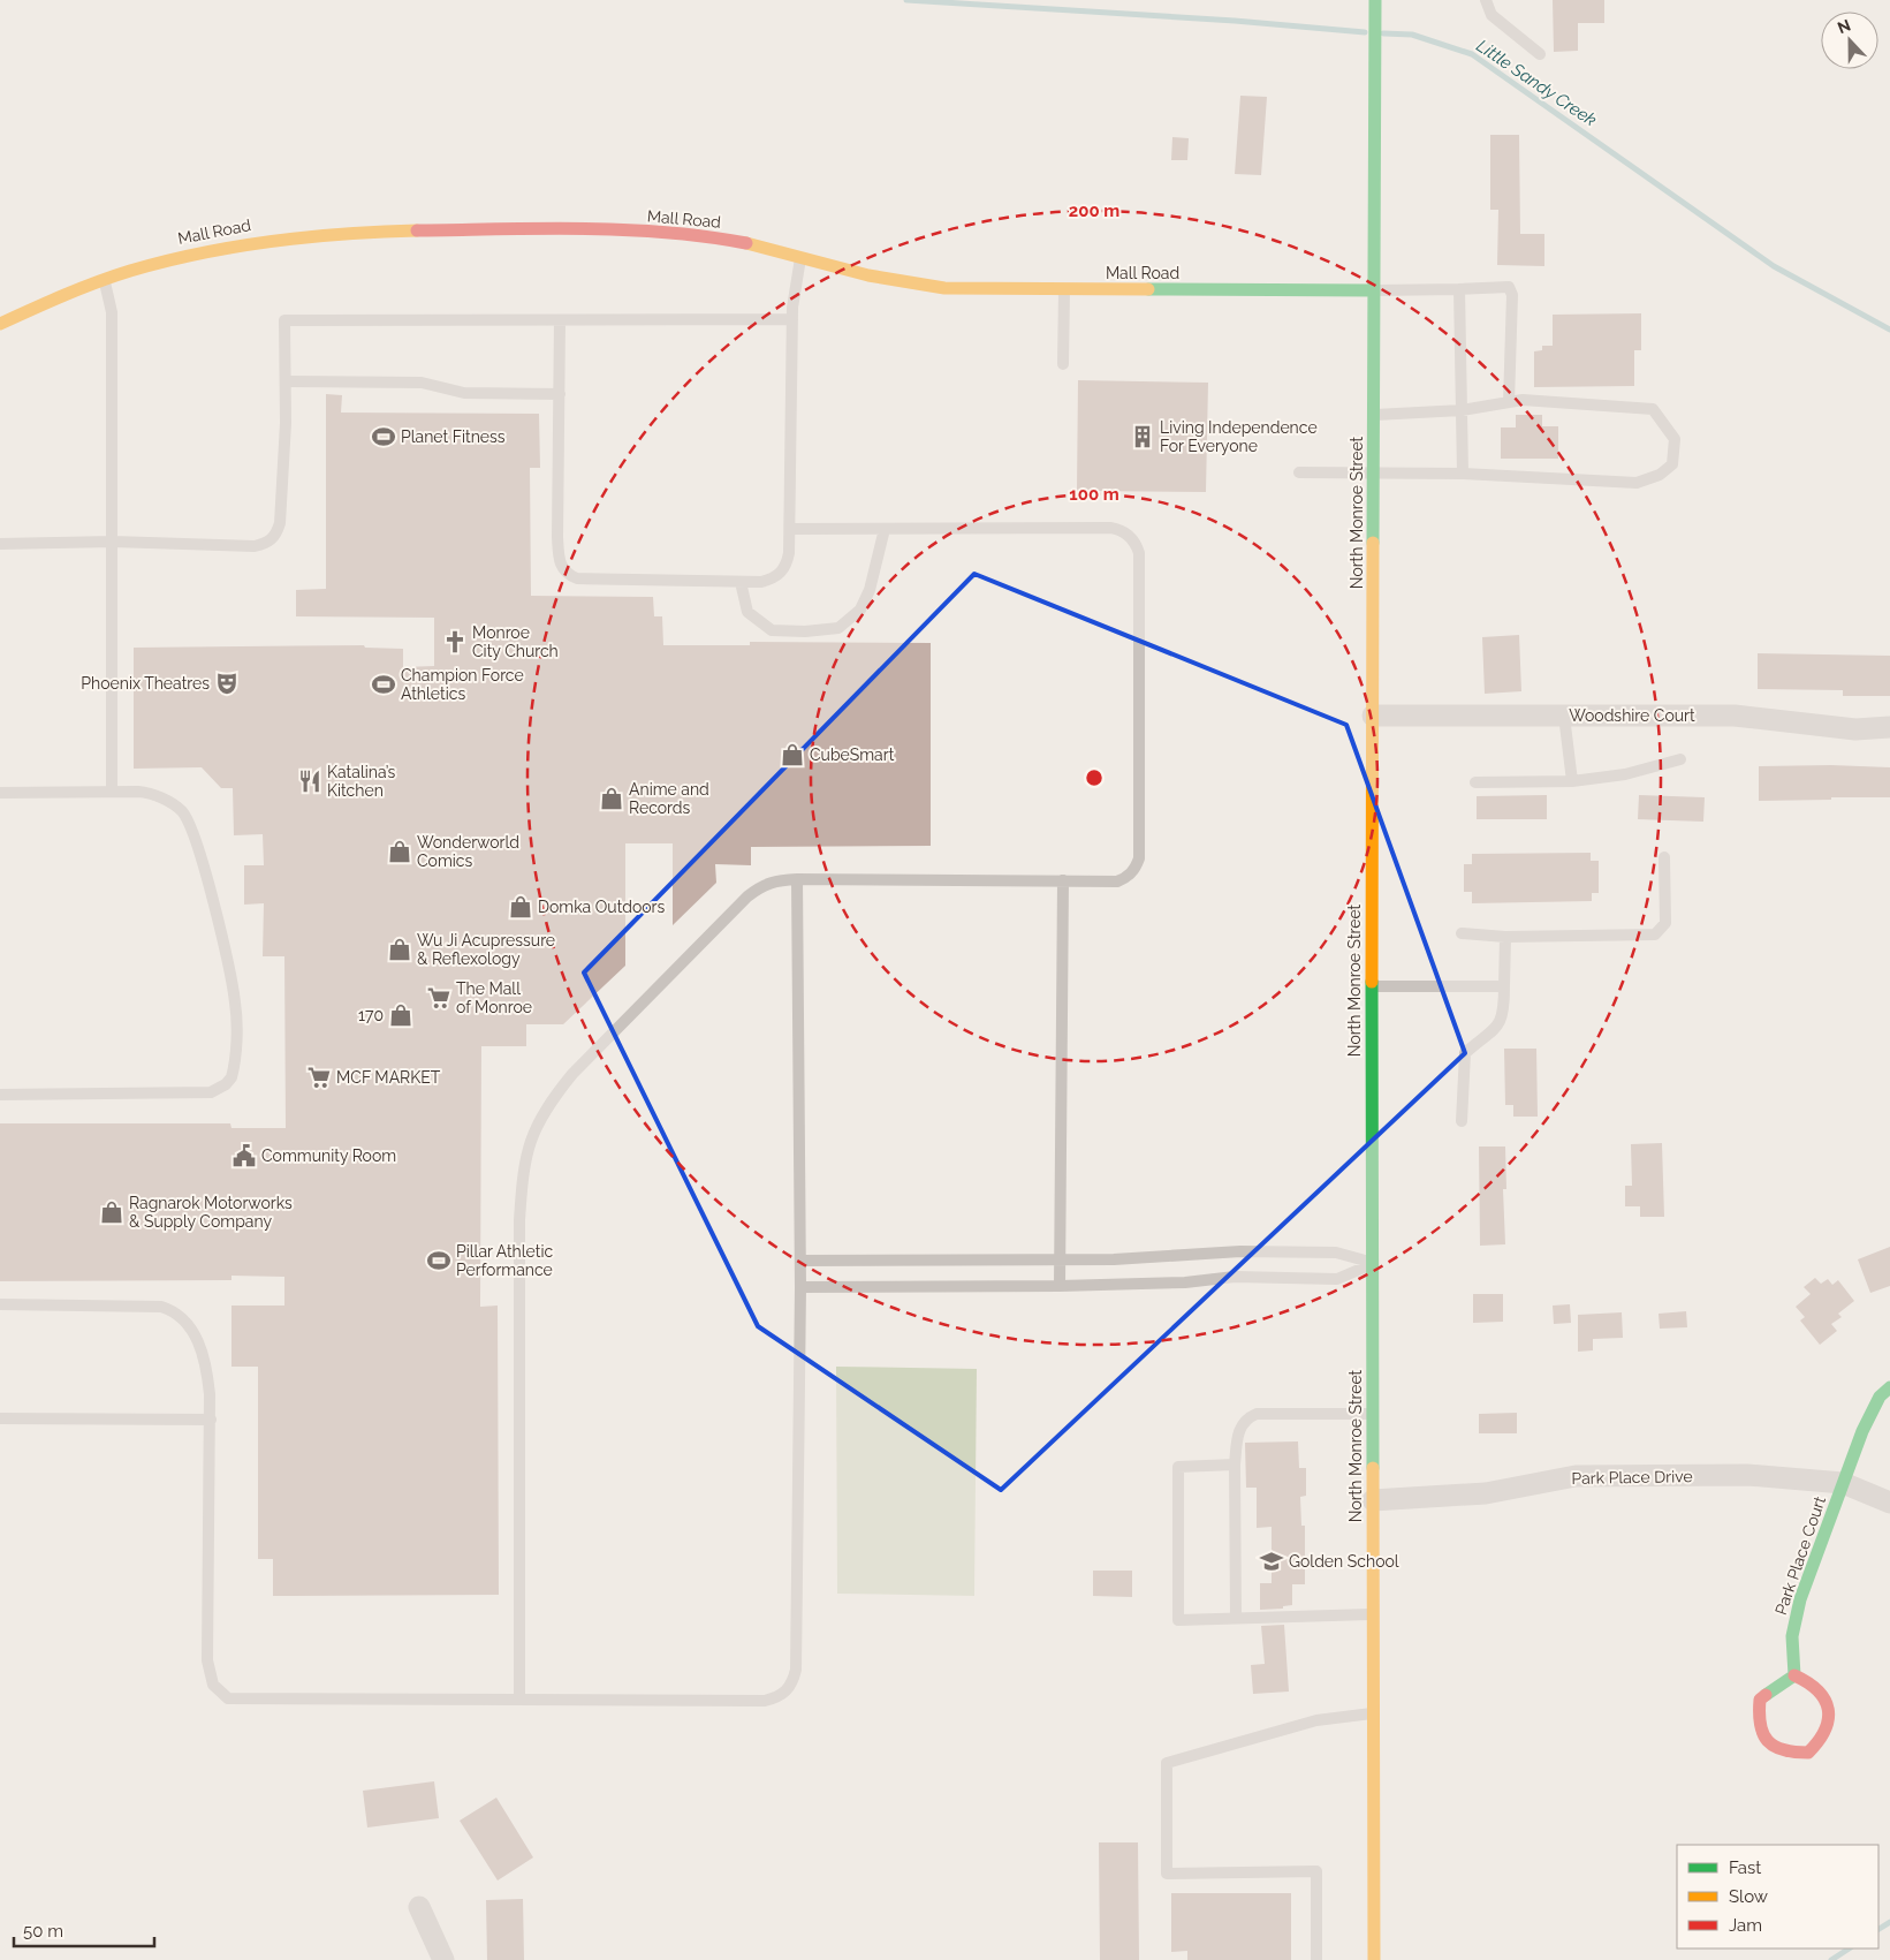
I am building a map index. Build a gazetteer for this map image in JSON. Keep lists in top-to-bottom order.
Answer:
{
  "streets": {
    "main road": ["Mall Road", "North Monroe Street", "Park Place Court"],
    "street": ["Woodshire Court", "Park Place Drive"]
  },
  "crossings": [
    ["Mall Road", "North Monroe Street"],
    ["North Monroe Street", "Woodshire Court"],
    ["North Monroe Street", "Park Place Drive"],
    ["Park Place Drive", "Park Place Court"]
  ],
  "water": ["Little Sandy Creek"],
  "places": {
    "sports": ["Planet Fitness", "Champion Force Athletics", "Pillar Athletic Performance"],
    "building": ["Living Independence For Everyone"],
    "church": ["Monroe City Church"],
    "theatre": ["Phoenix Theatres"],
    "shop": [
      "CubeSmart",
      "Anime and Records",
      "Wonderworld Comics",
      "Domka Outdoors",
      "Wu Ji Acupressure & Reflexology",
      "170",
      "Ragnarok Motorworks & Supply Company"
    ],
    "restaurant": ["Katalina’s Kitchen"],
    "supermarket": ["The Mall of Monroe", "MCF MARKET"],
    "public building": ["Community Room"],
    "school or university": ["Golden School"]
  },
  "legend": ["Fast", "Slow", "Jam"],
  "scale_bar": "50 m",
  "north": "top",
  "rings": ["200 m", "100 m"]
}
